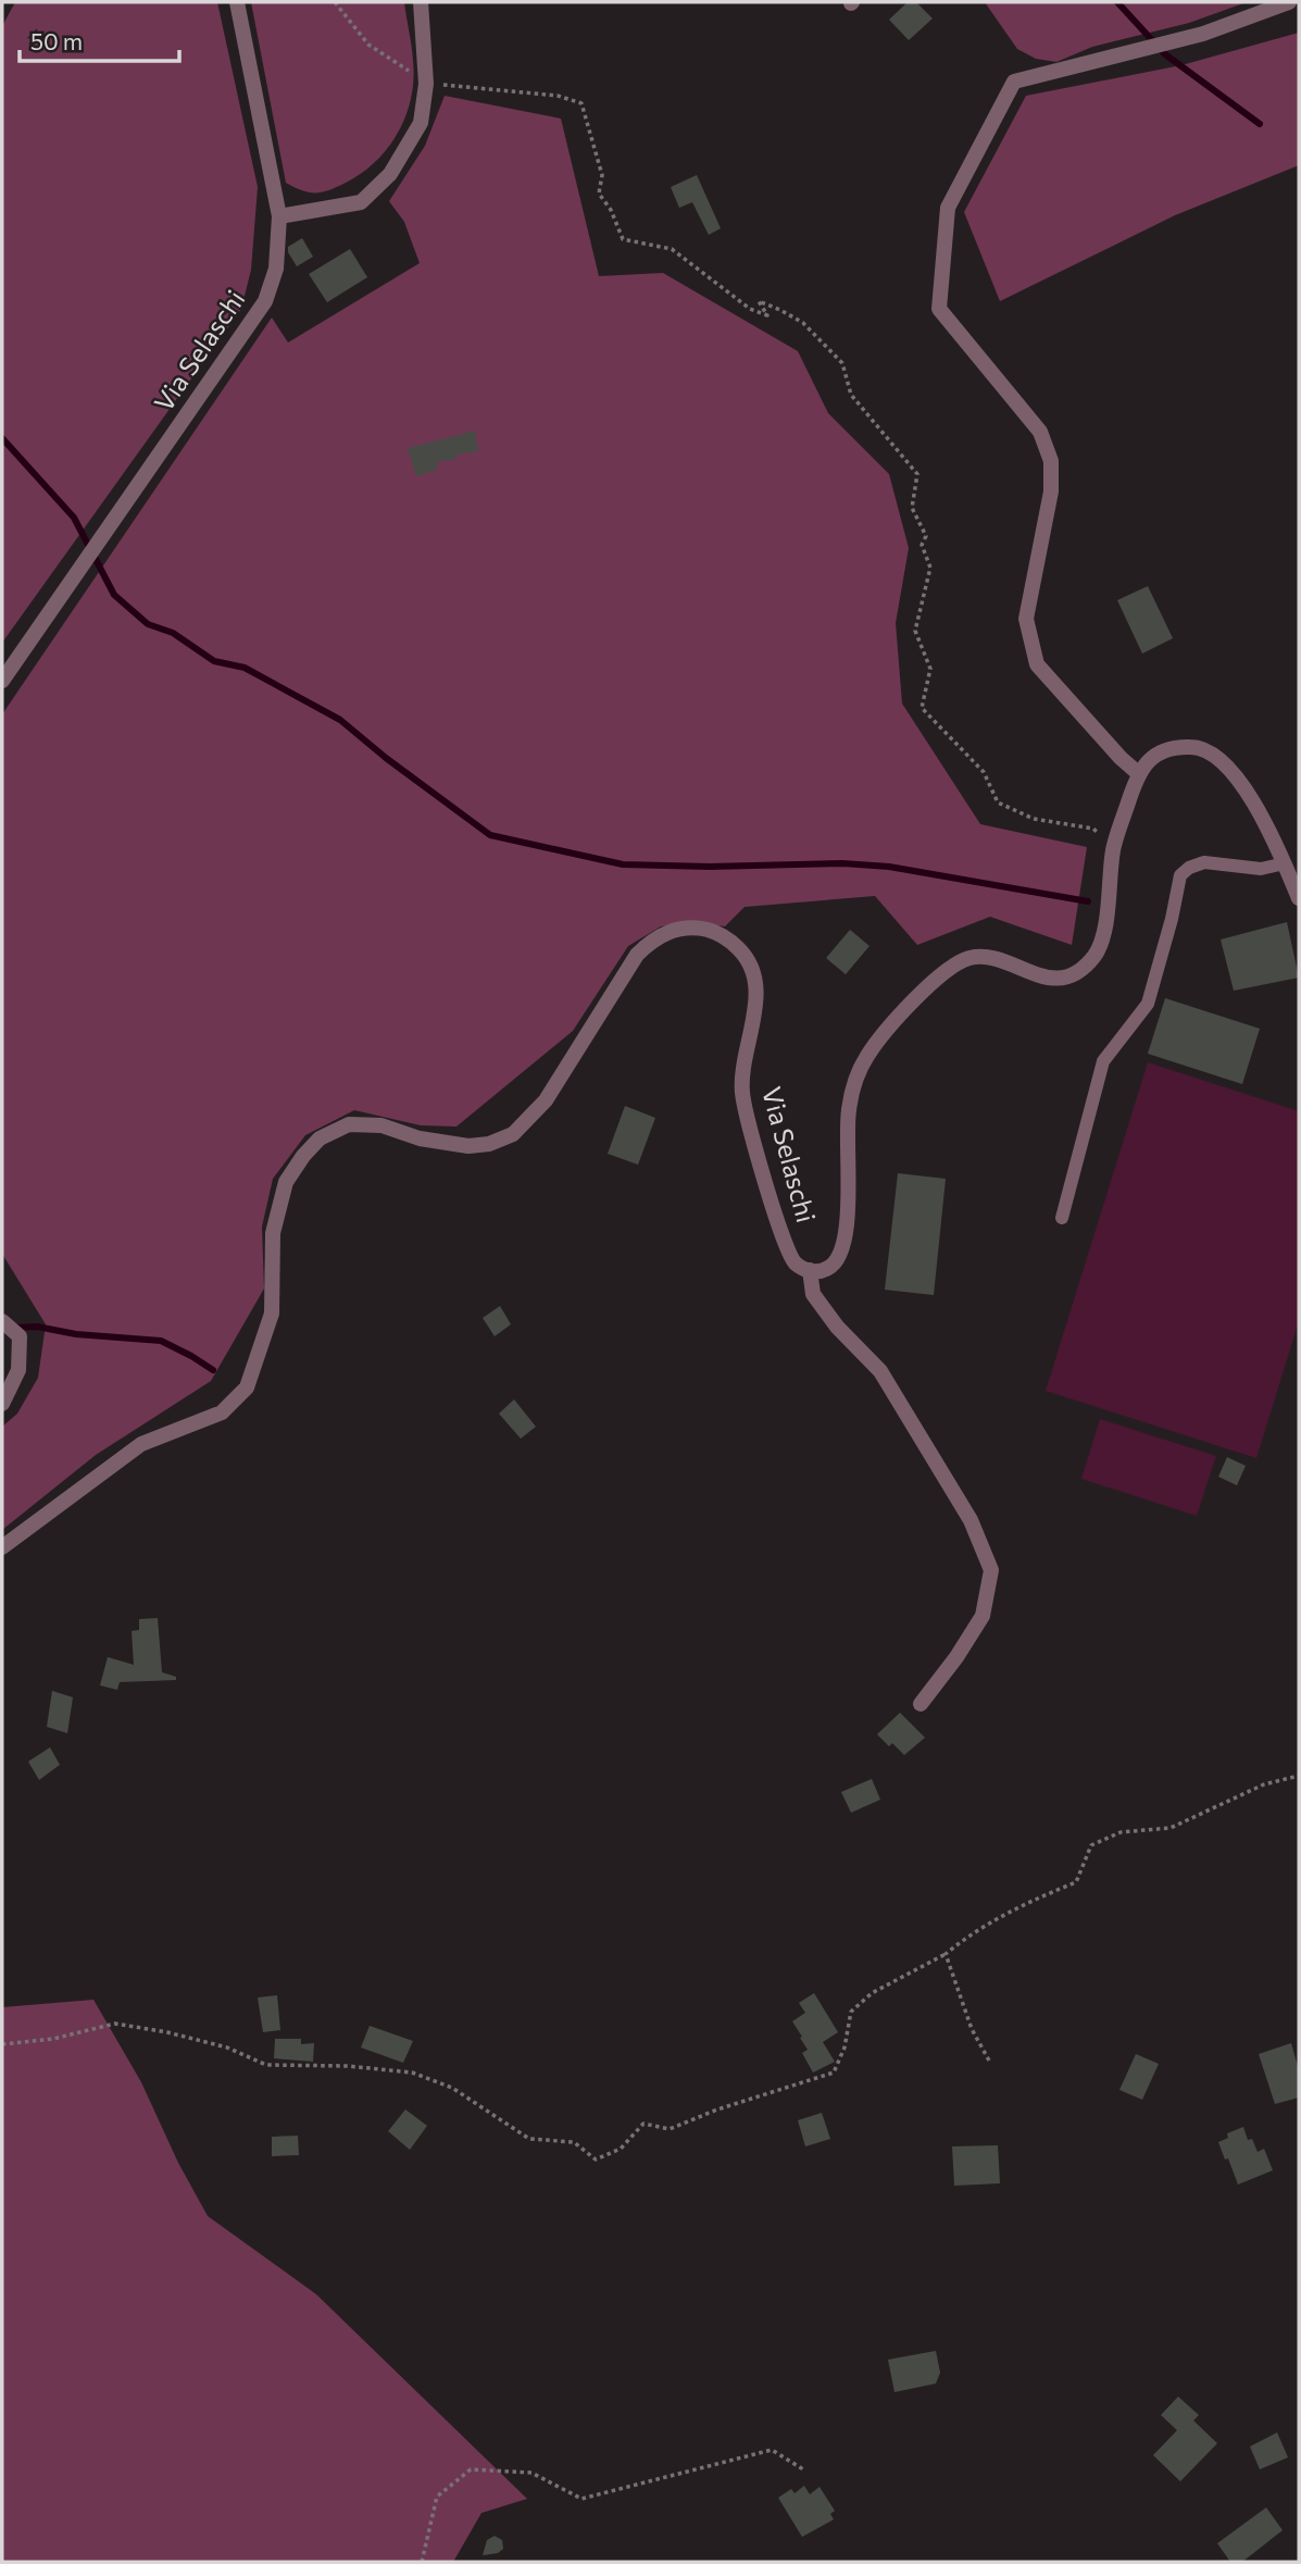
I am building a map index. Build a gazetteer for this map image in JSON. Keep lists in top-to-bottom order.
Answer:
{
  "streets": {
    "street": ["Via Selaschi"]
  },
  "scale_bar": "50 m"
}
